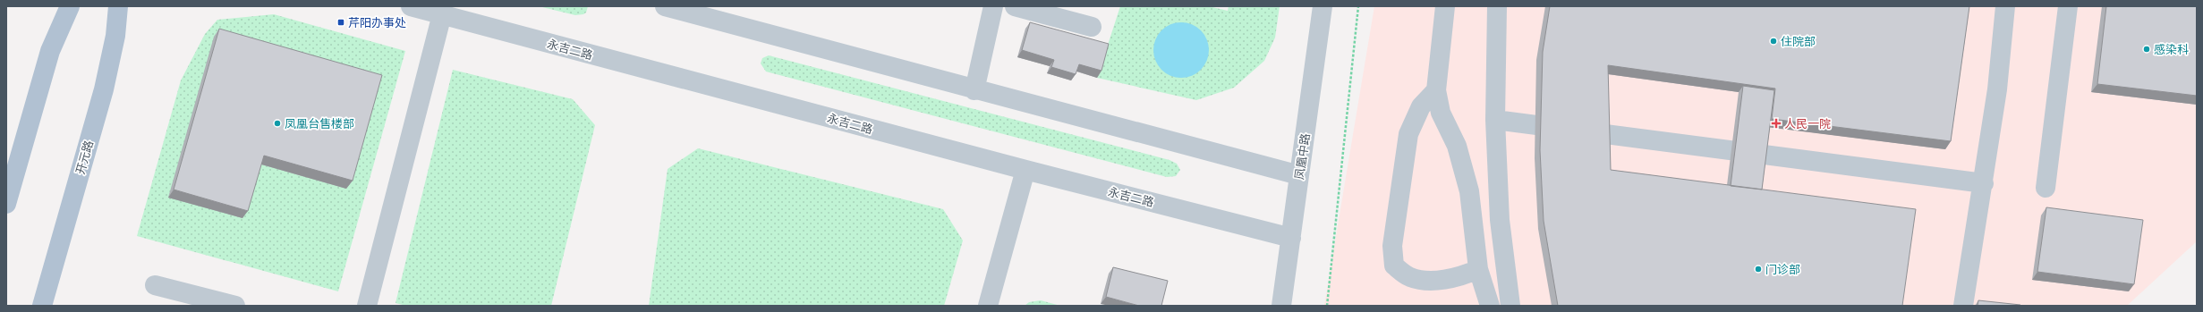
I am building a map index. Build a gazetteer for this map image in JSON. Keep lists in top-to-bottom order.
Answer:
{
  "streets": {
    "main road": ["开元路"],
    "street": ["永吉二路", "凤凰中路"]
  },
  "crossings": [
    ["永吉二路", "凤凰中路"]
  ],
  "places": {
    "transit": ["芹阳办事处"],
    "other": [
      "住院部",
      "感染科",
      "凤凰台售楼部",
      "门诊部"
    ],
    "health": ["人民一院"]
  }
}
